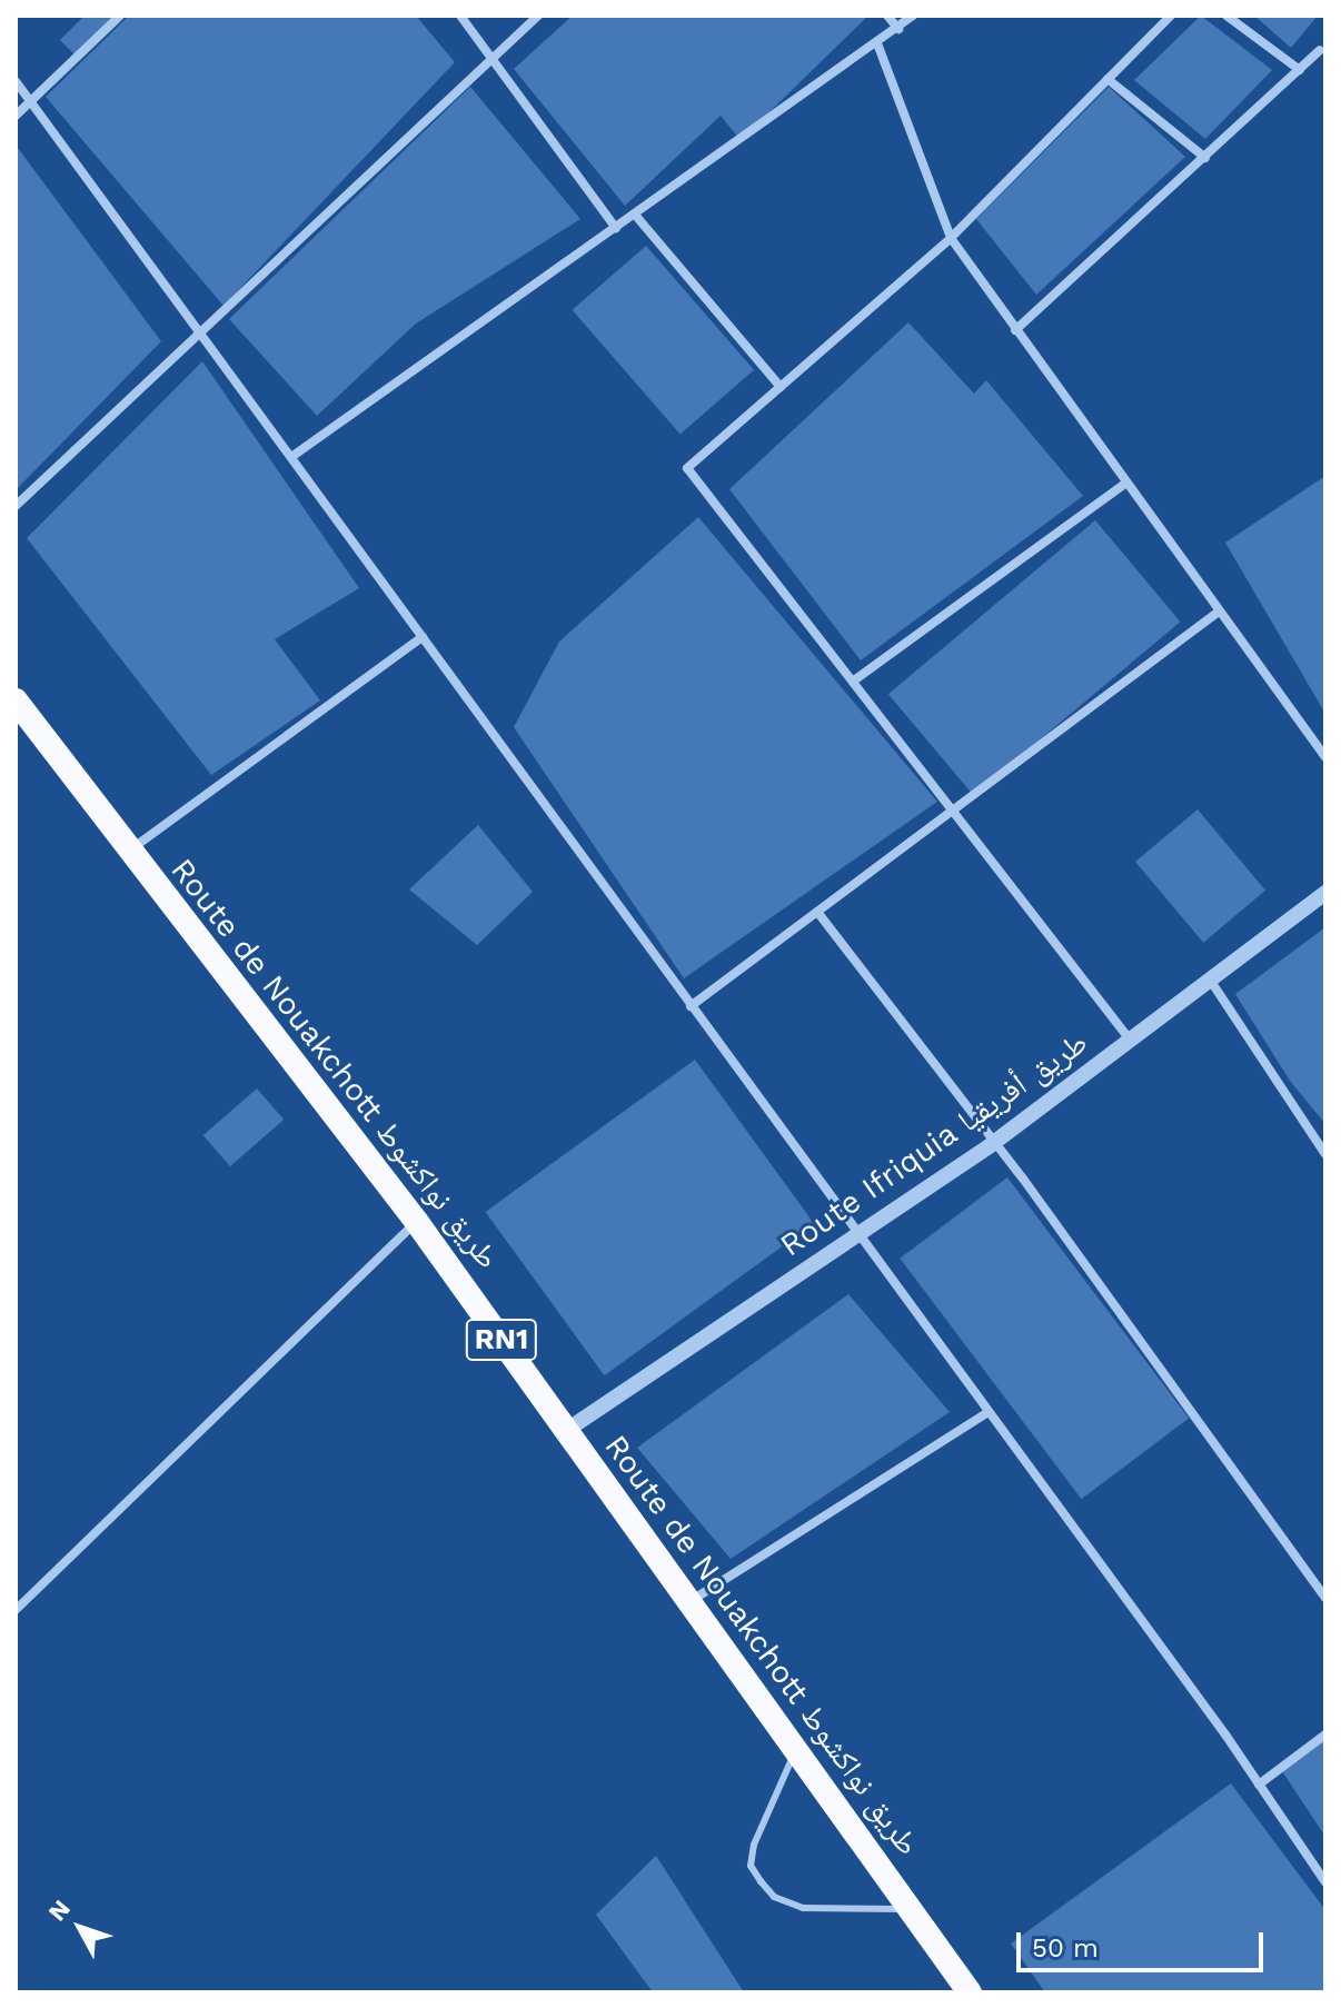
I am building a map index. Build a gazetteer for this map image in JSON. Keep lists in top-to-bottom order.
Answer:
{
  "streets": {
    "highway": ["Route de Nouakchott طريق نواكشوط", "RN1"],
    "street": ["Route Ifriquia طريق أفريقيا"]
  },
  "crossings": [
    ["Route de Nouakchott طريق نواكشوط", "Route Ifriquia طريق أفريقيا"]
  ],
  "scale_bar": "50 m",
  "north": "top left"
}
